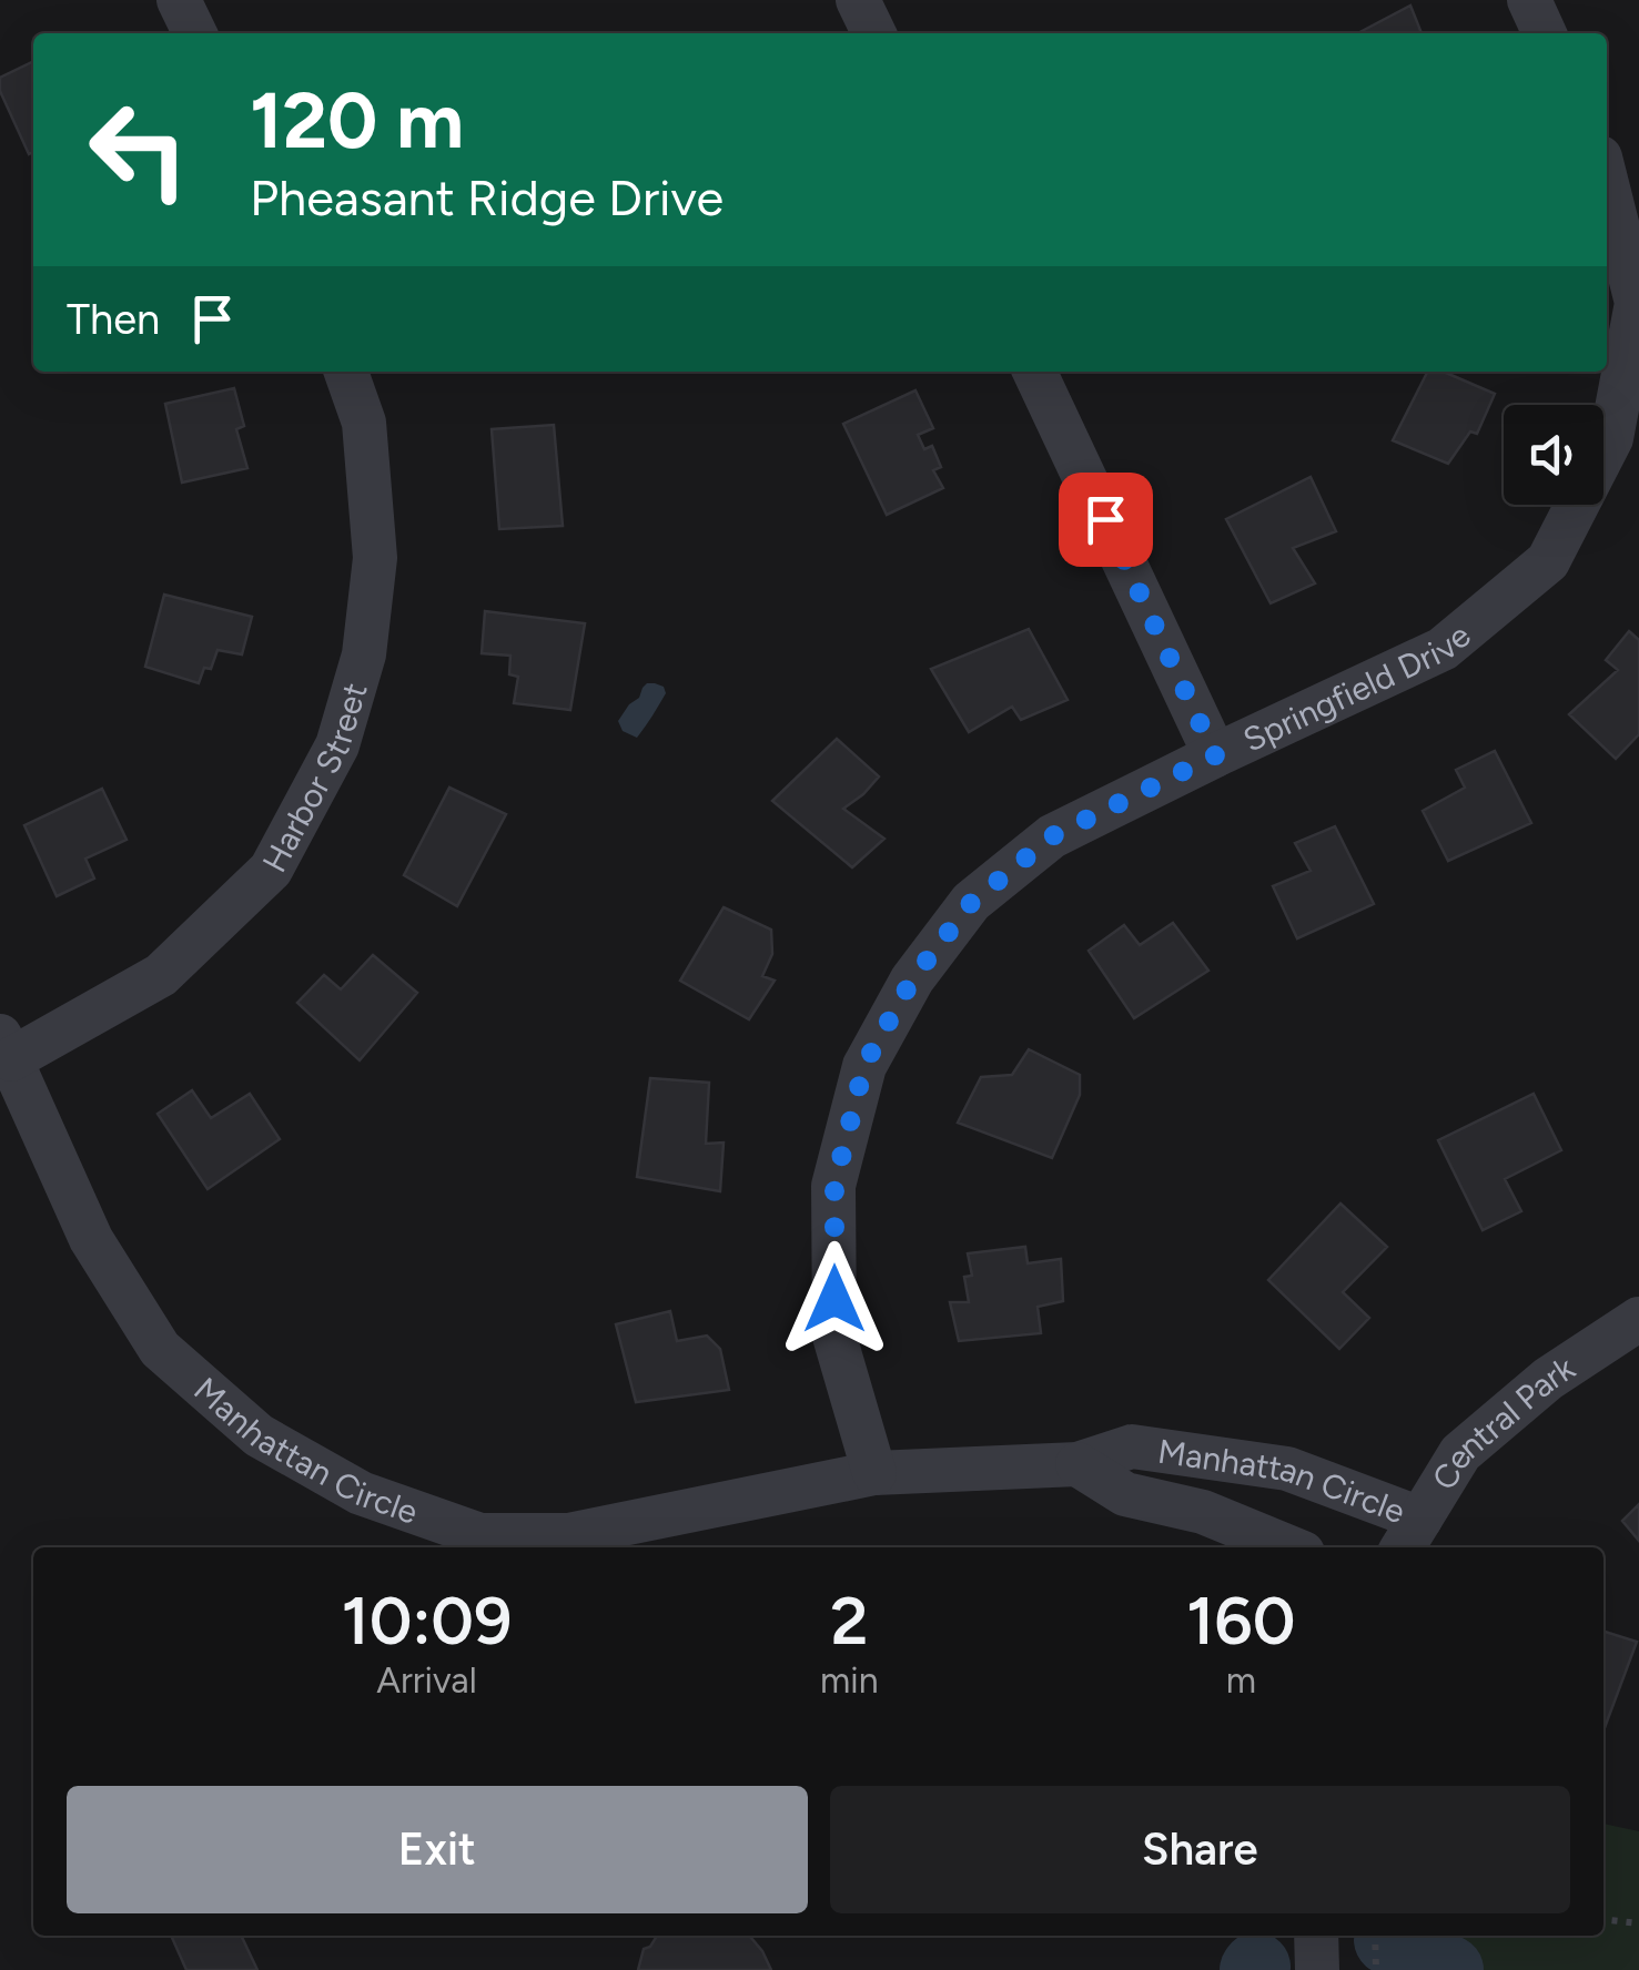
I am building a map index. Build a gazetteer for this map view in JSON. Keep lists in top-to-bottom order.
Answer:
{
  "streets": {
    "street": [
      "Springfield Drive",
      "Harbor Street",
      "Central Park",
      "Manhattan Circle"
    ]
  },
  "crossings": [
    ["Springfield Drive", "Manhattan Circle"],
    ["Harbor Street", "Manhattan Circle"],
    ["Central Park", "Manhattan Circle"]
  ],
  "page": {
    "turn": ["120 m", "Pheasant Ridge Drive"],
    "then": "Then",
    "eta": [
      "10:09",
      "Arrival",
      "2",
      "min",
      "160",
      "m"
    ],
    "buttons": ["Exit", "Share"]
  }
}
